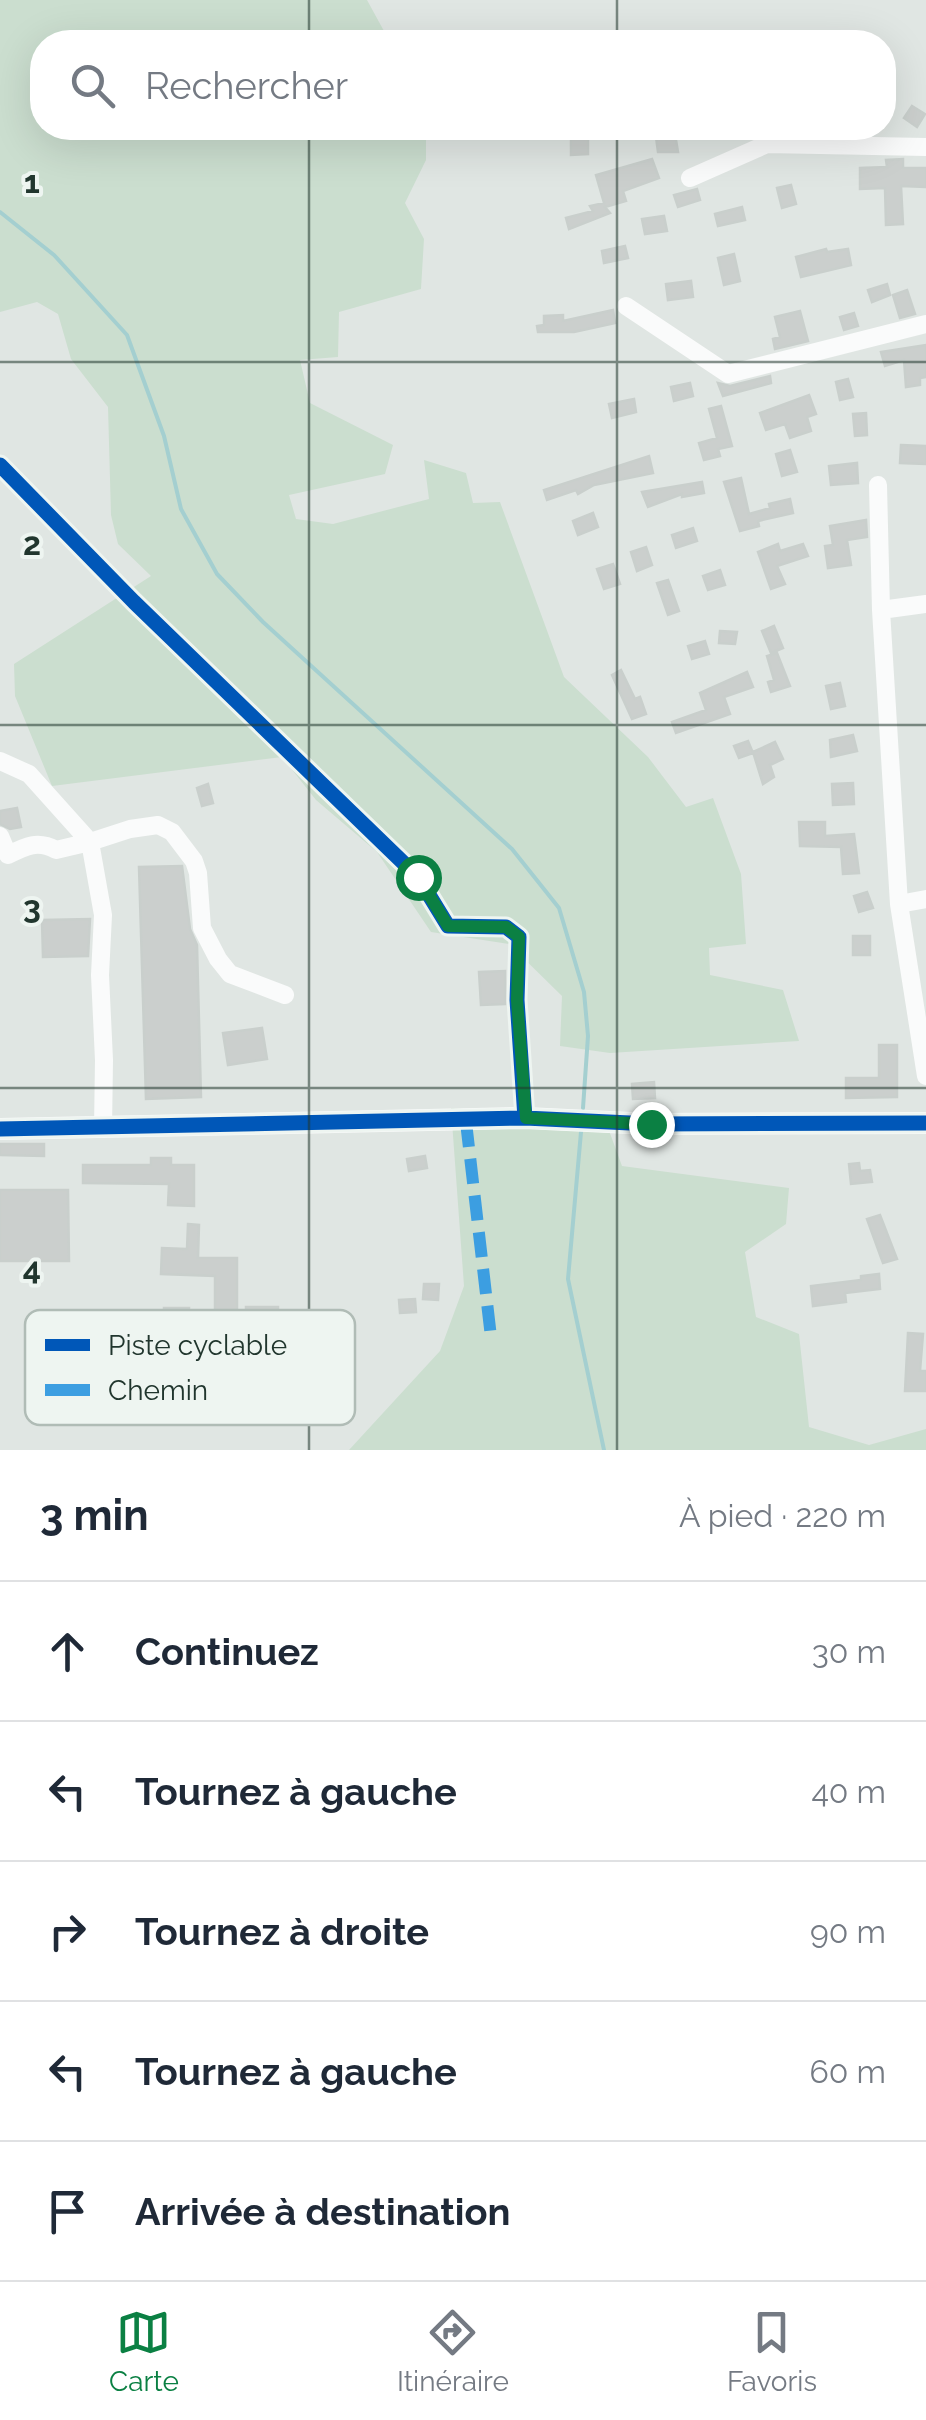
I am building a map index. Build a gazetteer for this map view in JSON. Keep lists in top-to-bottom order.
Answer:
{
  "legend": ["Piste cyclable", "Chemin"],
  "page": {
    "search": "Rechercher",
    "heading": ["3 min", "À pied · 220 m"],
    "list": [
      ["Continuez", "30 m"],
      ["Tournez à gauche", "40 m"],
      ["Tournez à droite", "90 m"],
      ["Tournez à gauche", "60 m"],
      "Arrivée à destination"
    ],
    "nav": ["Carte", "Itinéraire", "Favoris"]
  },
  "grid": {
    "rows": [
      "1",
      "2",
      "3",
      "4"
    ]
  }
}
